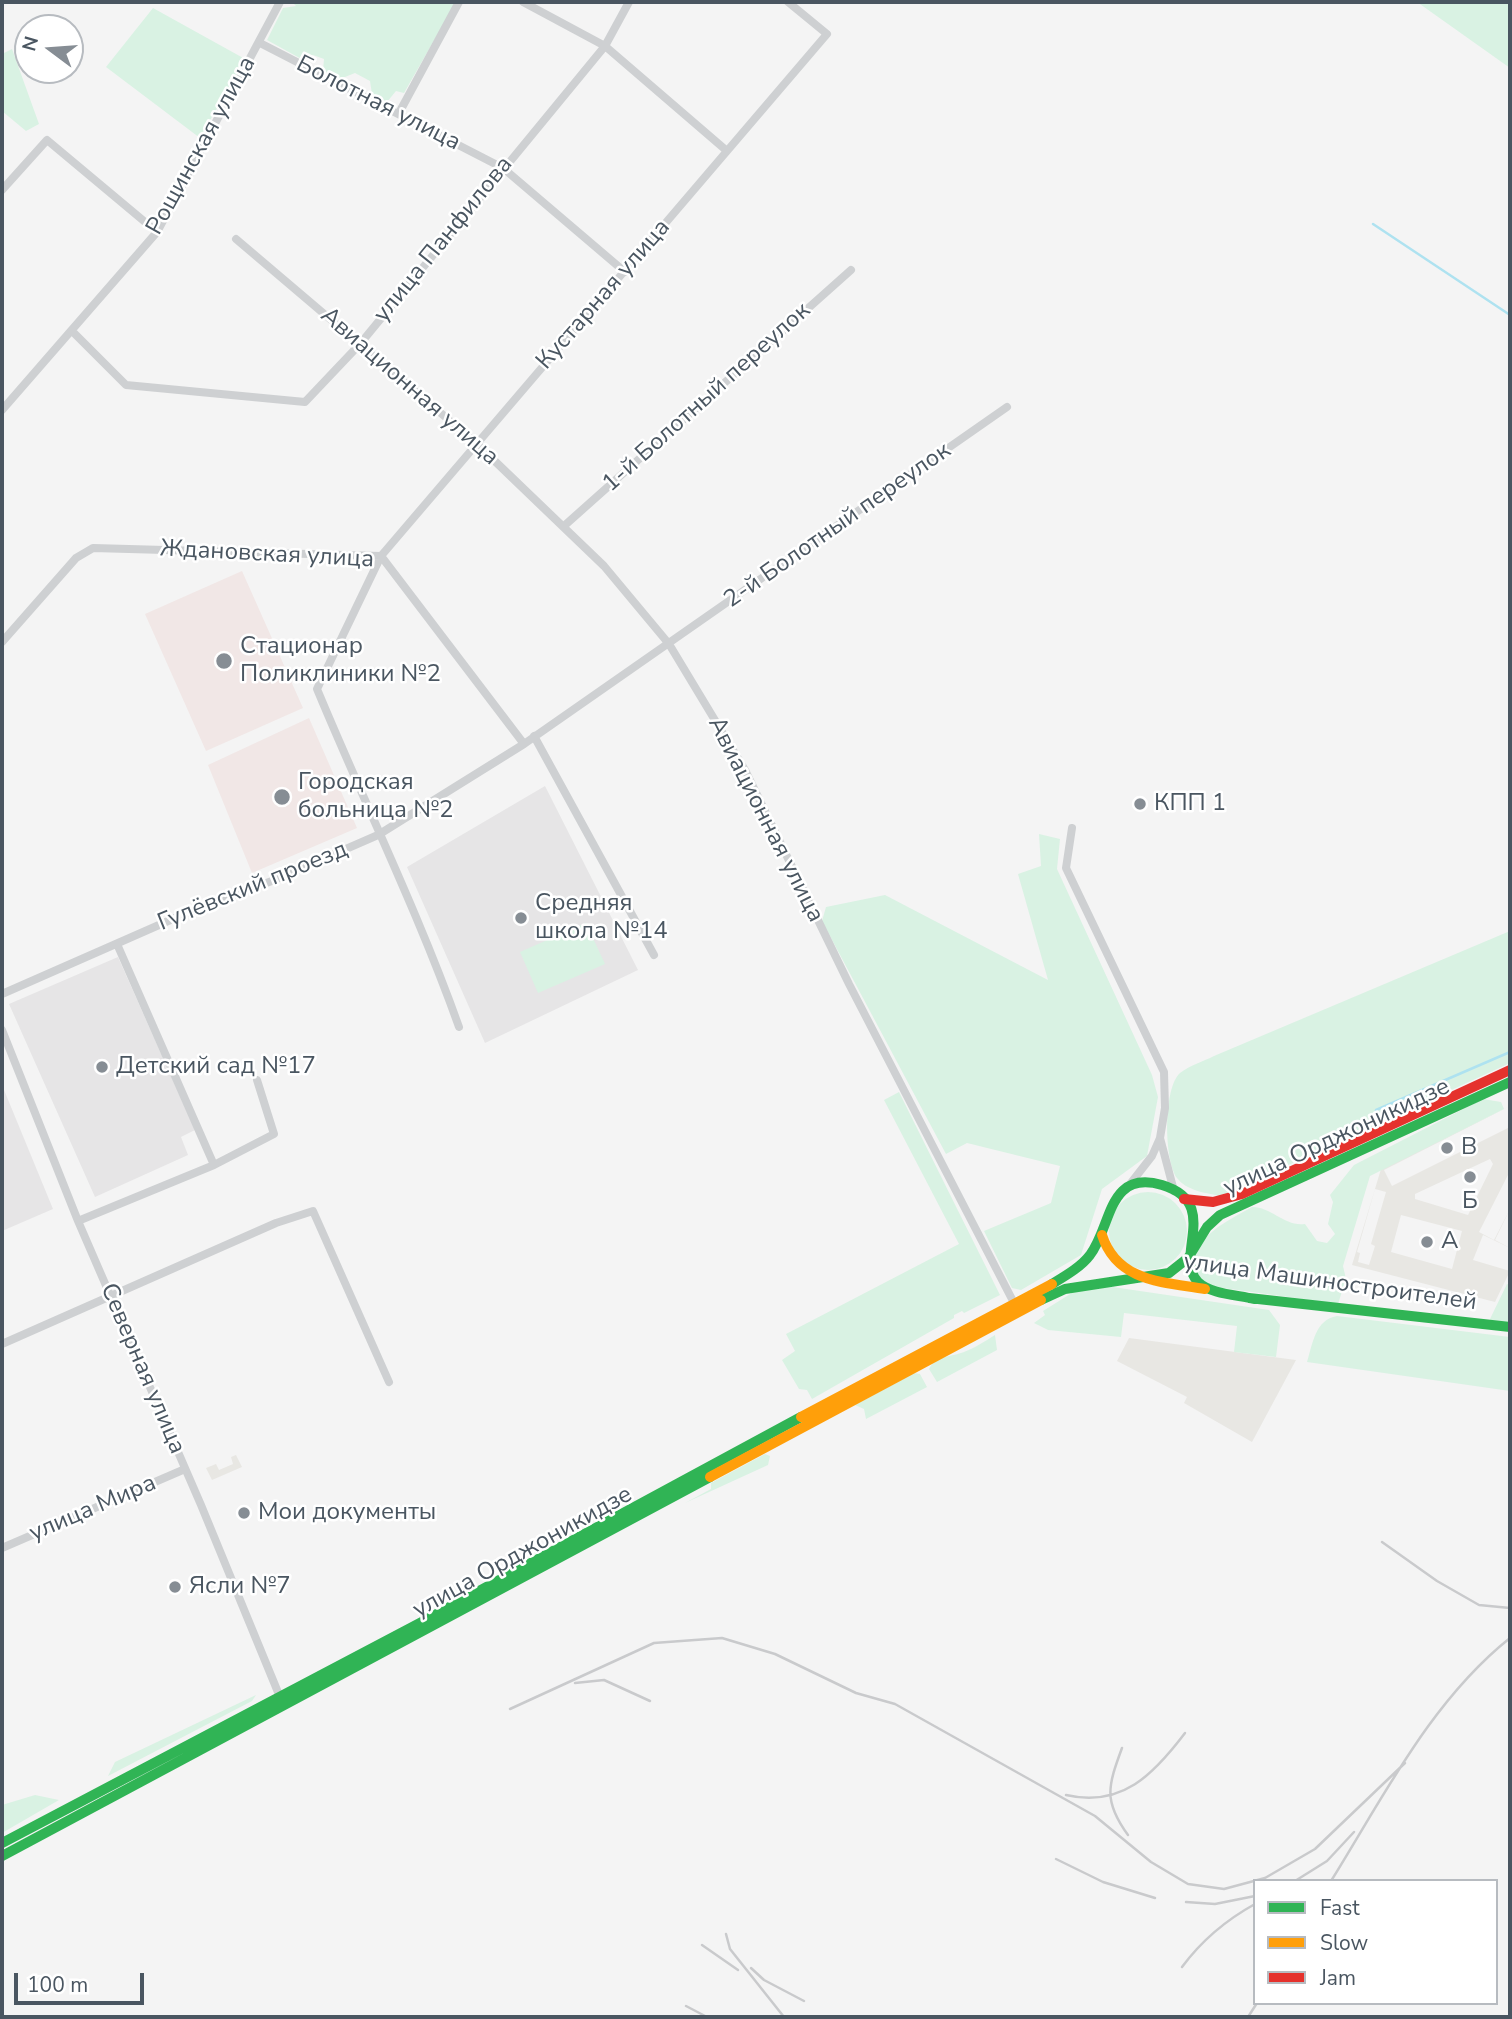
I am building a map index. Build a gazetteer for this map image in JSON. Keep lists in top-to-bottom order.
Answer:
{
  "streets": {
    "main road": ["улица Орджоникидзе", "улица Машиностроителей"],
    "street": [
      "Болотная улица",
      "Рощинская улица",
      "улица Панфилова",
      "Кустарная улица",
      "Авиационная улица",
      "1-й Болотный переулок",
      "2-й Болотный переулок",
      "Ждановская улица",
      "Гулёвский проезд",
      "Северная улица",
      "улица Мира"
    ]
  },
  "crossings": [
    ["Болотная улица", "Рощинская улица"],
    ["Болотная улица", "улица Панфилова"],
    ["Болотная улица", "Кустарная улица"],
    ["Рощинская улица", "улица Панфилова"],
    ["улица Панфилова", "Авиационная улица"],
    ["Кустарная улица", "Авиационная улица"],
    ["Кустарная улица", "Ждановская улица"],
    ["Кустарная улица", "Гулёвский проезд"],
    ["Авиационная улица", "1-й Болотный переулок"],
    ["Авиационная улица", "2-й Болотный переулок"],
    ["Авиационная улица", "Гулёвский проезд"],
    ["Авиационная улица", "улица Орджоникидзе"],
    ["2-й Болотный переулок", "Гулёвский проезд"],
    ["Ждановская улица", "Гулёвский проезд"],
    ["улица Орджоникидзе", "улица Машиностроителей"],
    ["улица Орджоникидзе", "Северная улица"],
    ["Северная улица", "улица Мира"]
  ],
  "places": [
    "Стационар Поликлиники №2",
    "Городская больница №2",
    "КПП 1",
    "Средняя школа №14",
    "Детский сад №17",
    "В",
    "Б",
    "А",
    "Мои документы",
    "Ясли №7"
  ],
  "legend": ["Fast", "Slow", "Jam"],
  "scale_bar": "100 m",
  "north": "left"
}
